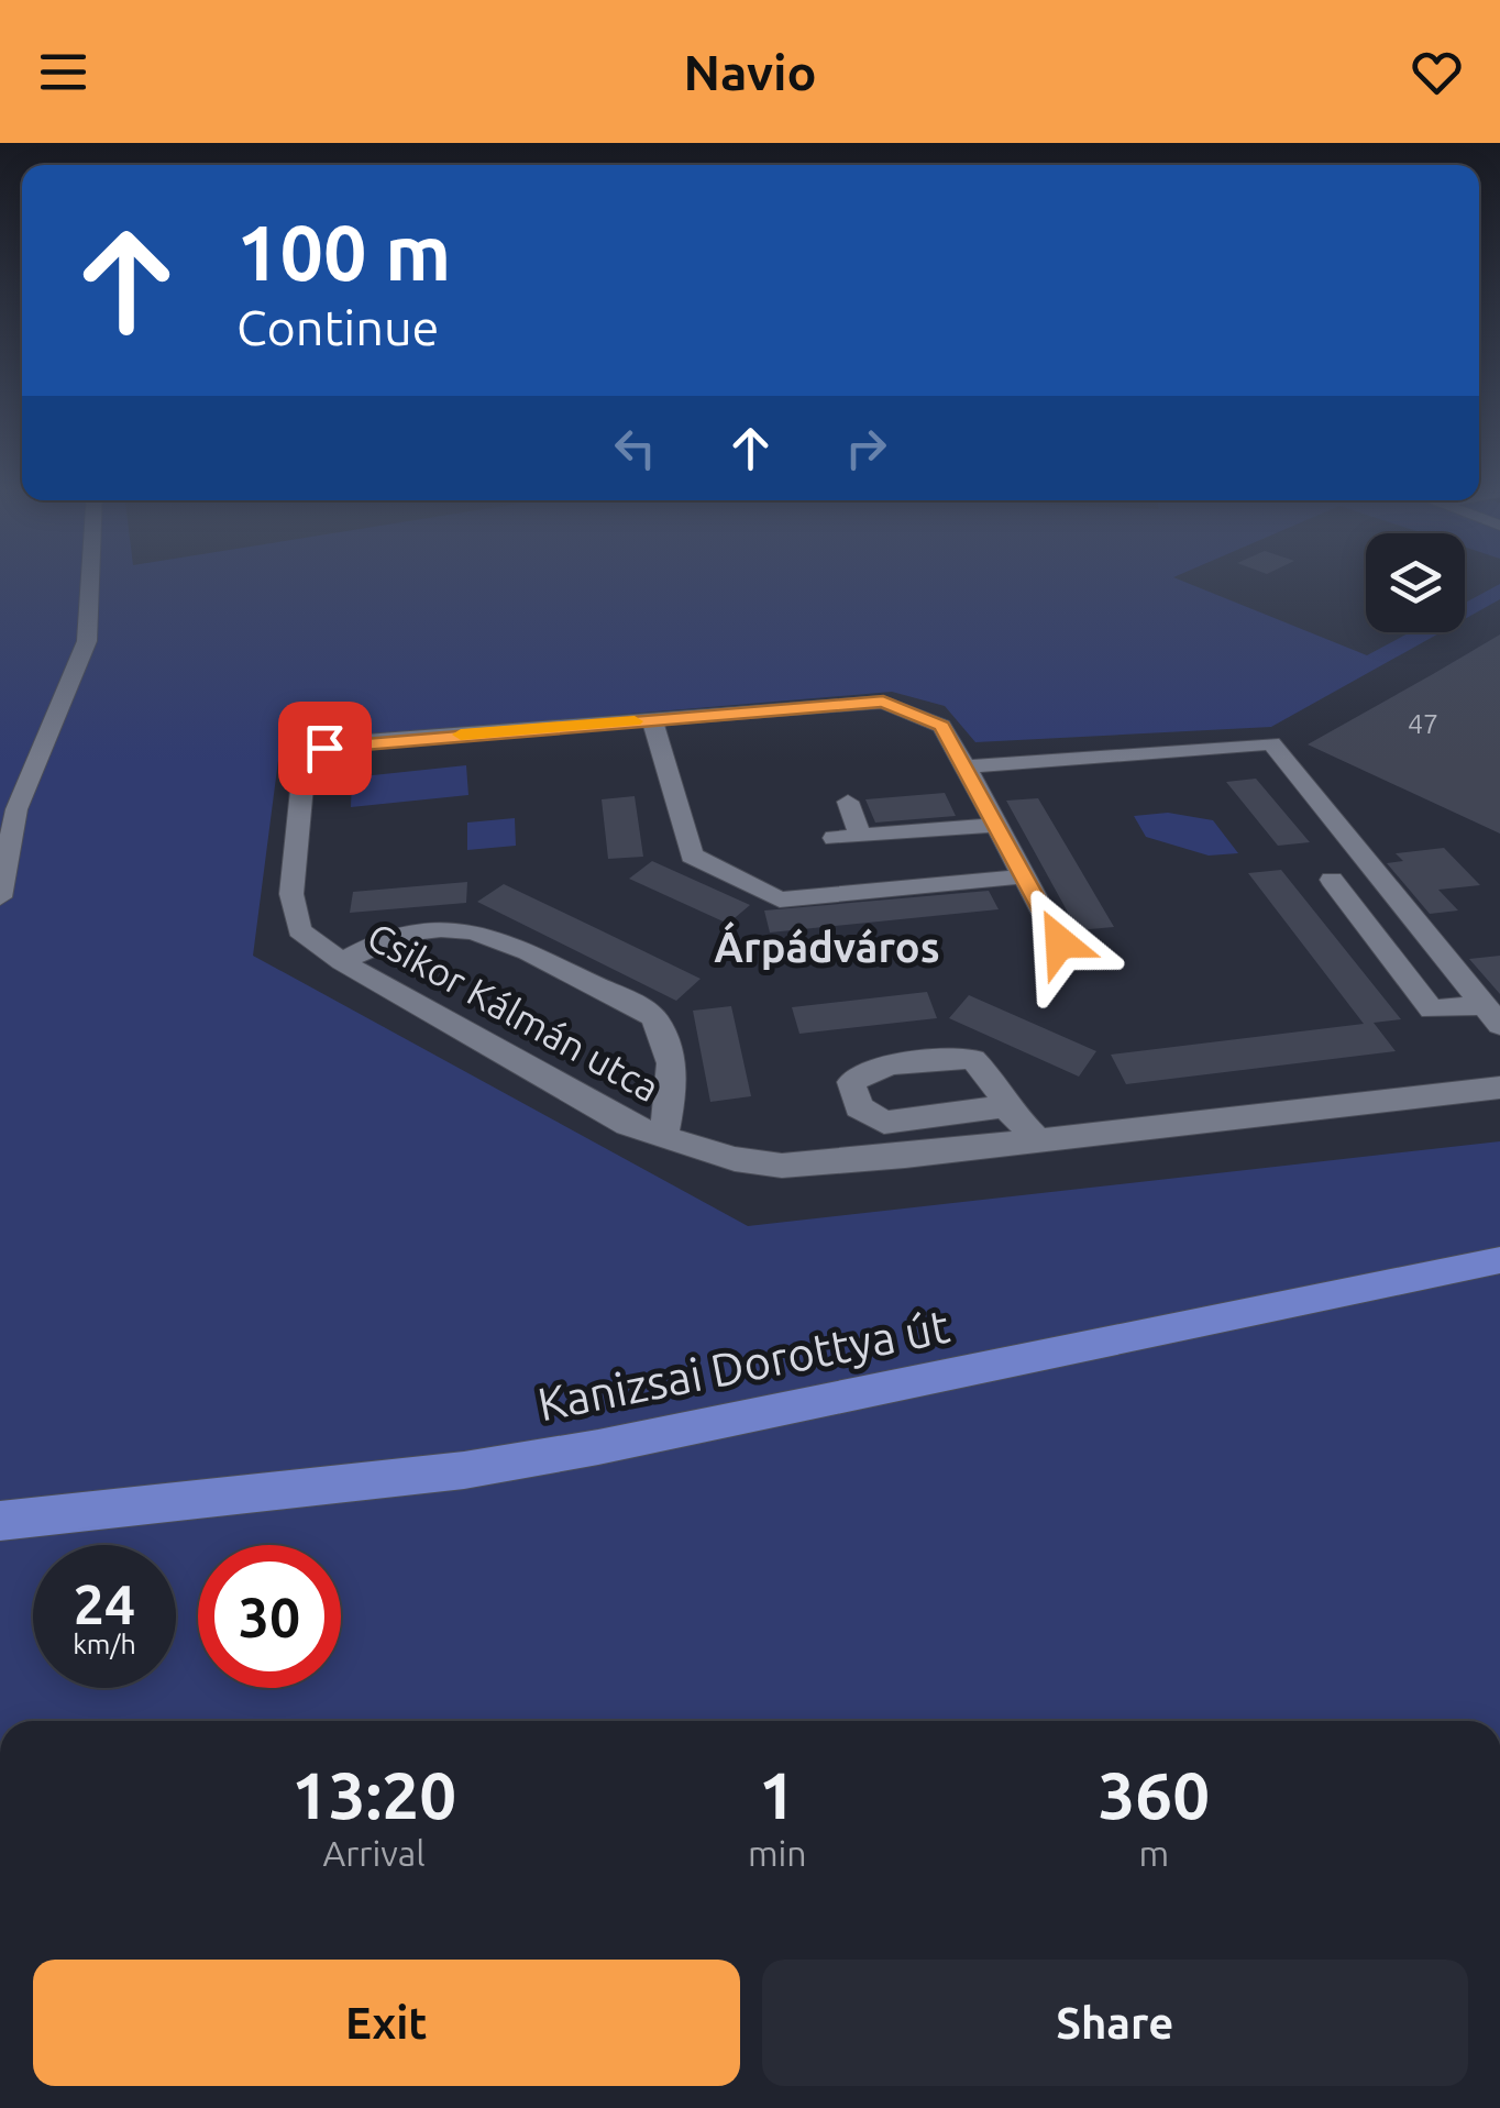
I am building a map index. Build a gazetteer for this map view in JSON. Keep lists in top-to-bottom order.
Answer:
{
  "streets": {
    "main road": ["Kanizsai Dorottya út"],
    "street": ["Csikor Kálmán utca"]
  },
  "districts": ["Árpádváros"],
  "house_numbers": ["47"],
  "page": {
    "header": "Navio",
    "turn": ["100 m", "Continue"],
    "speed": "24 km/h",
    "limit": "30",
    "eta": [
      "13:20",
      "Arrival",
      "1",
      "min",
      "360",
      "m"
    ],
    "buttons": ["Exit", "Share"]
  }
}
